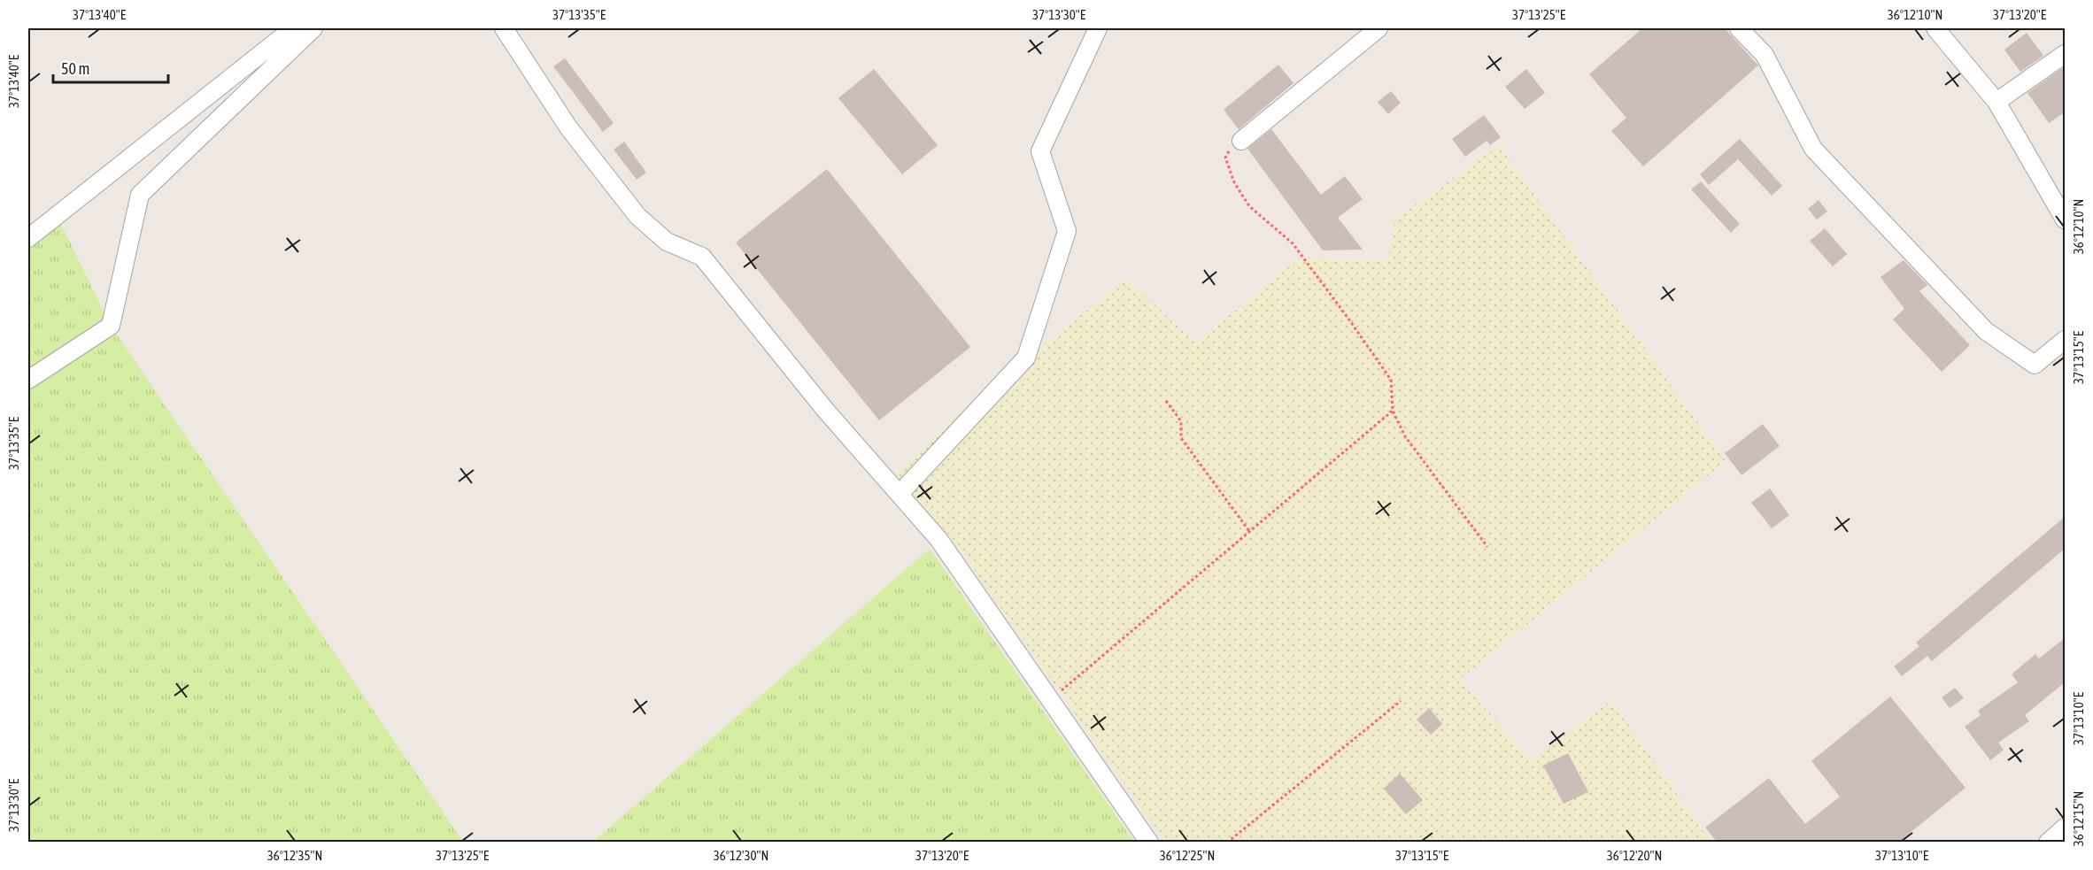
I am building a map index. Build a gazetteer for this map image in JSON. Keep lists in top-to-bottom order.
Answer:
{
  "scale_bar": "50 m",
  "coordinates": [
    "37°13'40\"E",
    "37°13'35\"E",
    "37°13'30\"E",
    "37°13'25\"E",
    "36°12'10\"N",
    "37°13'20\"E",
    "37°13'15\"E",
    "37°13'10\"E",
    "36°12'15\"N",
    "36°12'35\"N",
    "36°12'30\"N",
    "36°12'25\"N",
    "36°12'20\"N"
  ]
}
